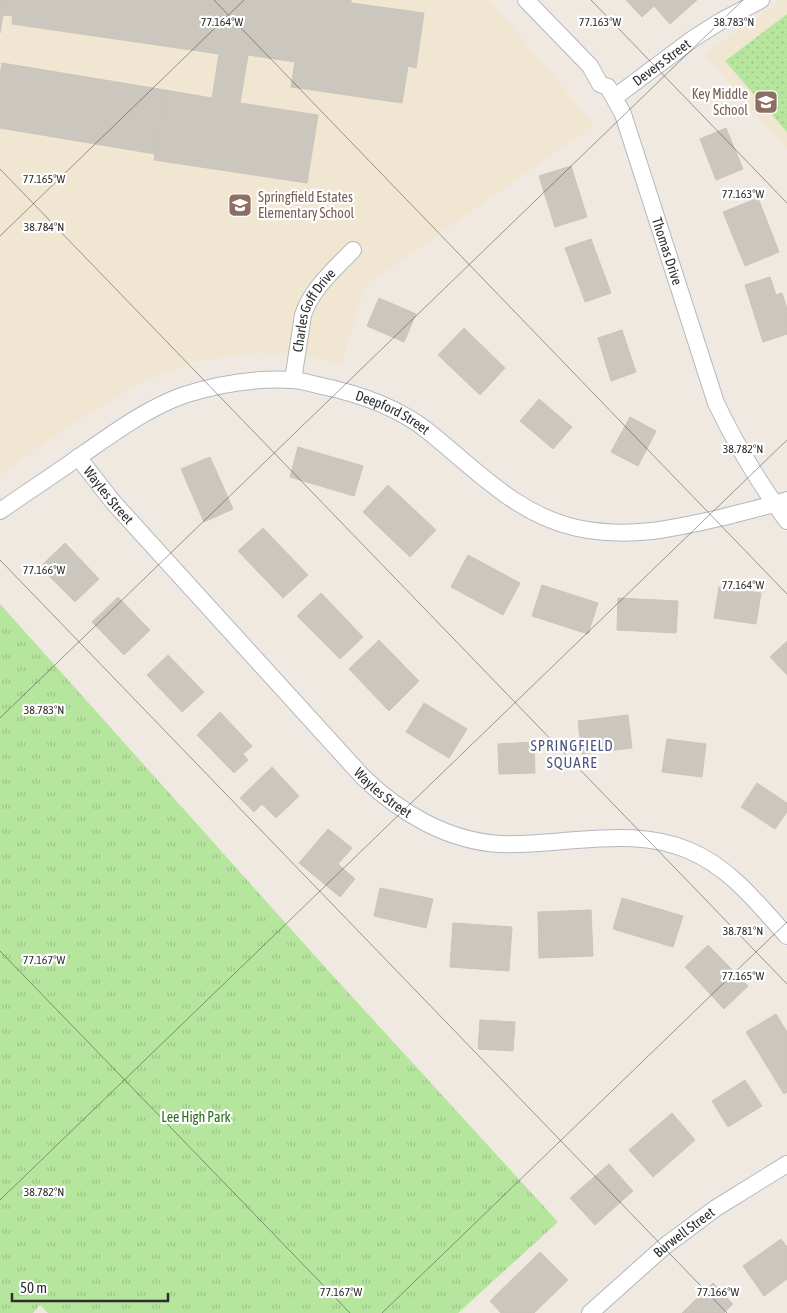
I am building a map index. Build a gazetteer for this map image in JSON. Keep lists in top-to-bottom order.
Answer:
{
  "streets": {
    "street": [
      "Devers Street",
      "Thomas Drive",
      "Charles Goff Drive",
      "Deepford Street",
      "Wayles Street",
      "Burwell Street"
    ]
  },
  "crossings": [
    ["Devers Street", "Thomas Drive"],
    ["Thomas Drive", "Deepford Street"],
    ["Charles Goff Drive", "Deepford Street"],
    ["Deepford Street", "Wayles Street"]
  ],
  "districts": ["SPRINGFIELD SQUARE"],
  "parks": ["Lee High Park"],
  "places": {
    "school or university": ["Key Middle School", "Springfield Estates Elementary School"]
  },
  "scale_bar": "50 m",
  "coordinates": [
    "38.783°N",
    "77.164°W",
    "77.163°W",
    "77.165°W",
    "38.784°N",
    "38.782°N",
    "77.166°W",
    "38.781°N",
    "77.167°W"
  ]
}
